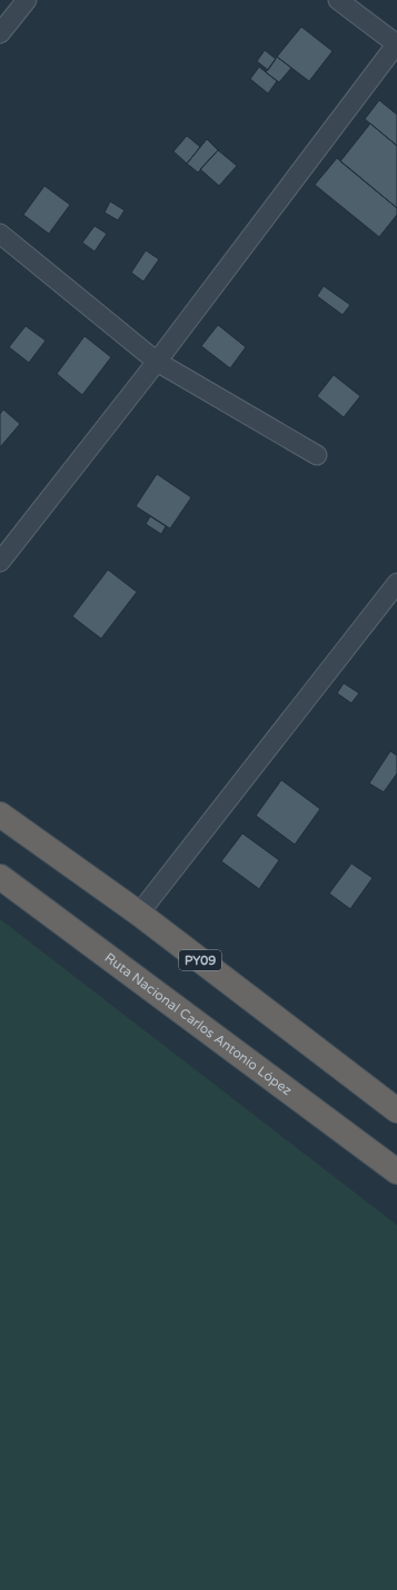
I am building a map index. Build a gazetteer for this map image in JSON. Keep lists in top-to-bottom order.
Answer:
{
  "streets": {
    "highway": ["PY09", "Ruta Nacional Carlos Antonio López"]
  }
}
